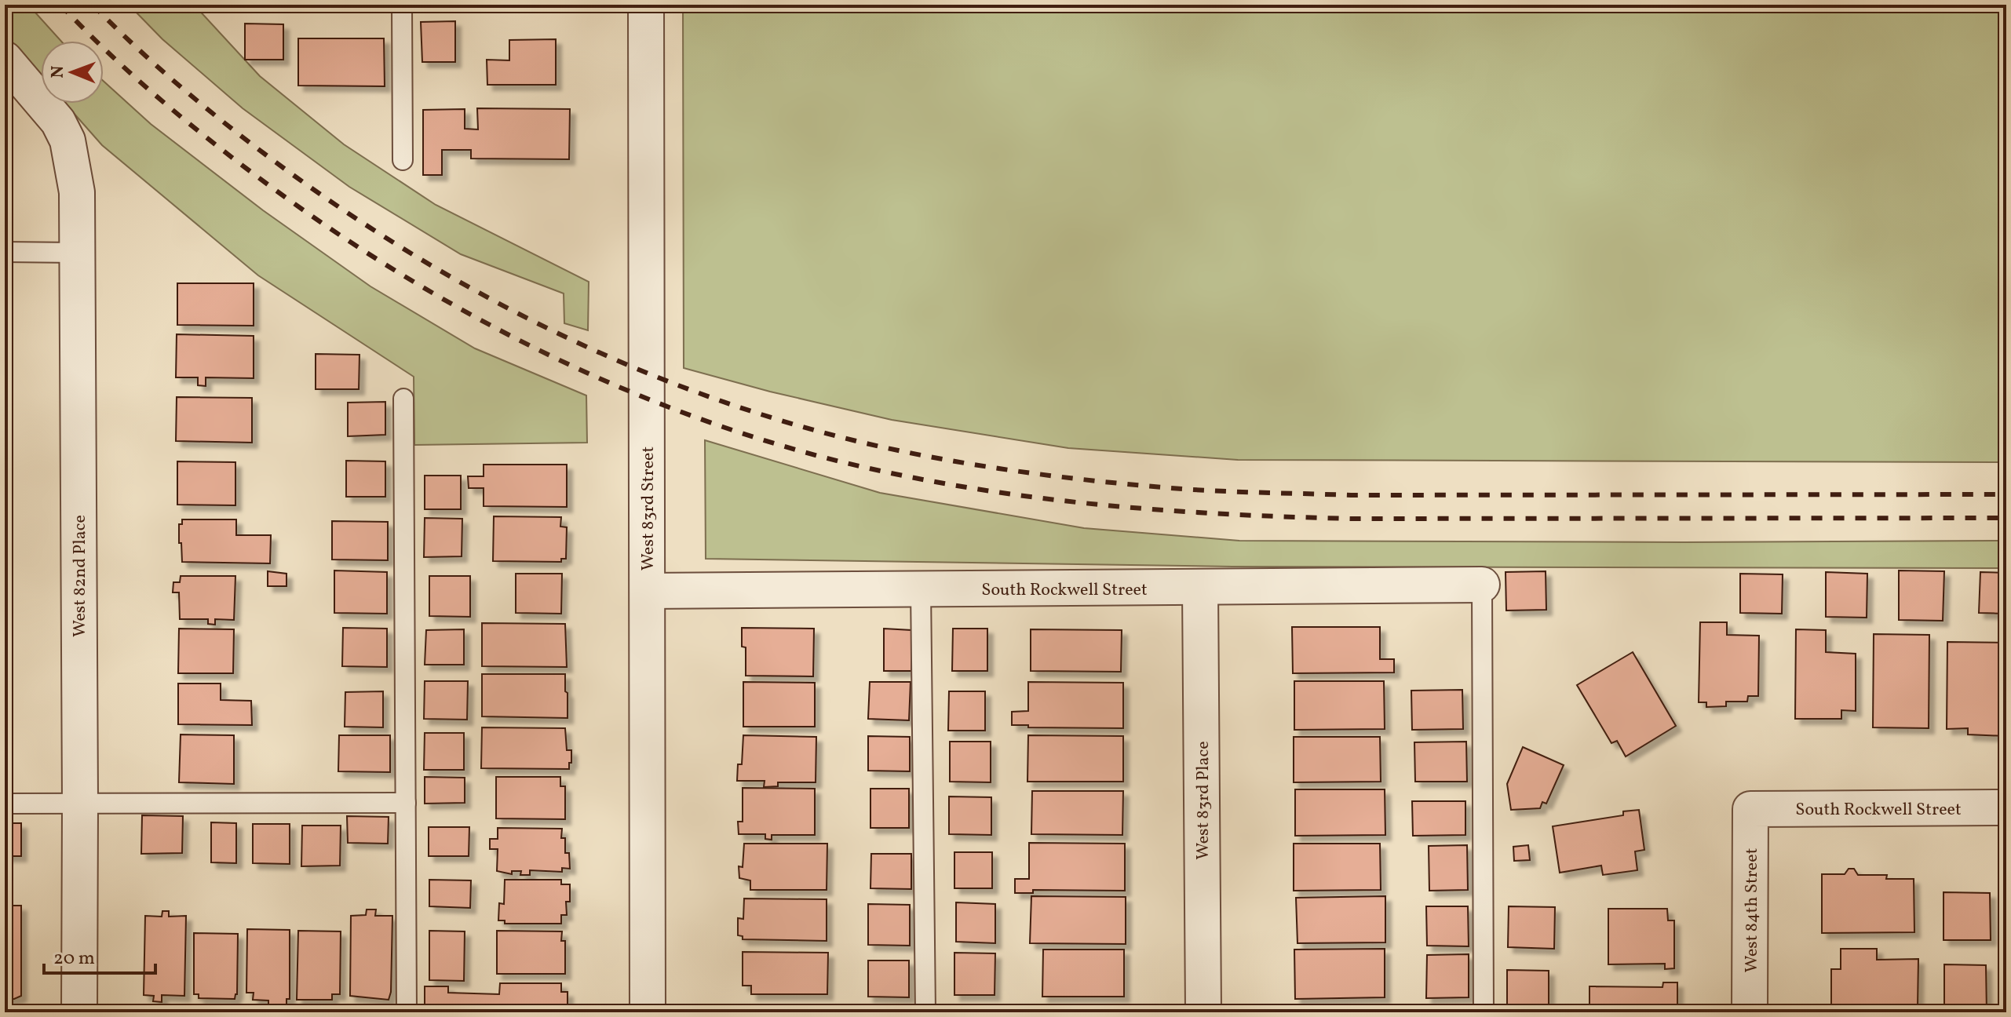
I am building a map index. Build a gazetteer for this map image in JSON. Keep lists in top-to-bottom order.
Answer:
{
  "streets": {
    "street": [
      "West 83rd Street",
      "West 82nd Place",
      "South Rockwell Street",
      "West 83rd Place",
      "West 84th Street"
    ]
  },
  "crossings": [
    ["West 83rd Street", "South Rockwell Street"],
    ["South Rockwell Street", "West 83rd Place"],
    ["South Rockwell Street", "West 84th Street"]
  ],
  "scale_bar": "20 m",
  "north": "left"
}
